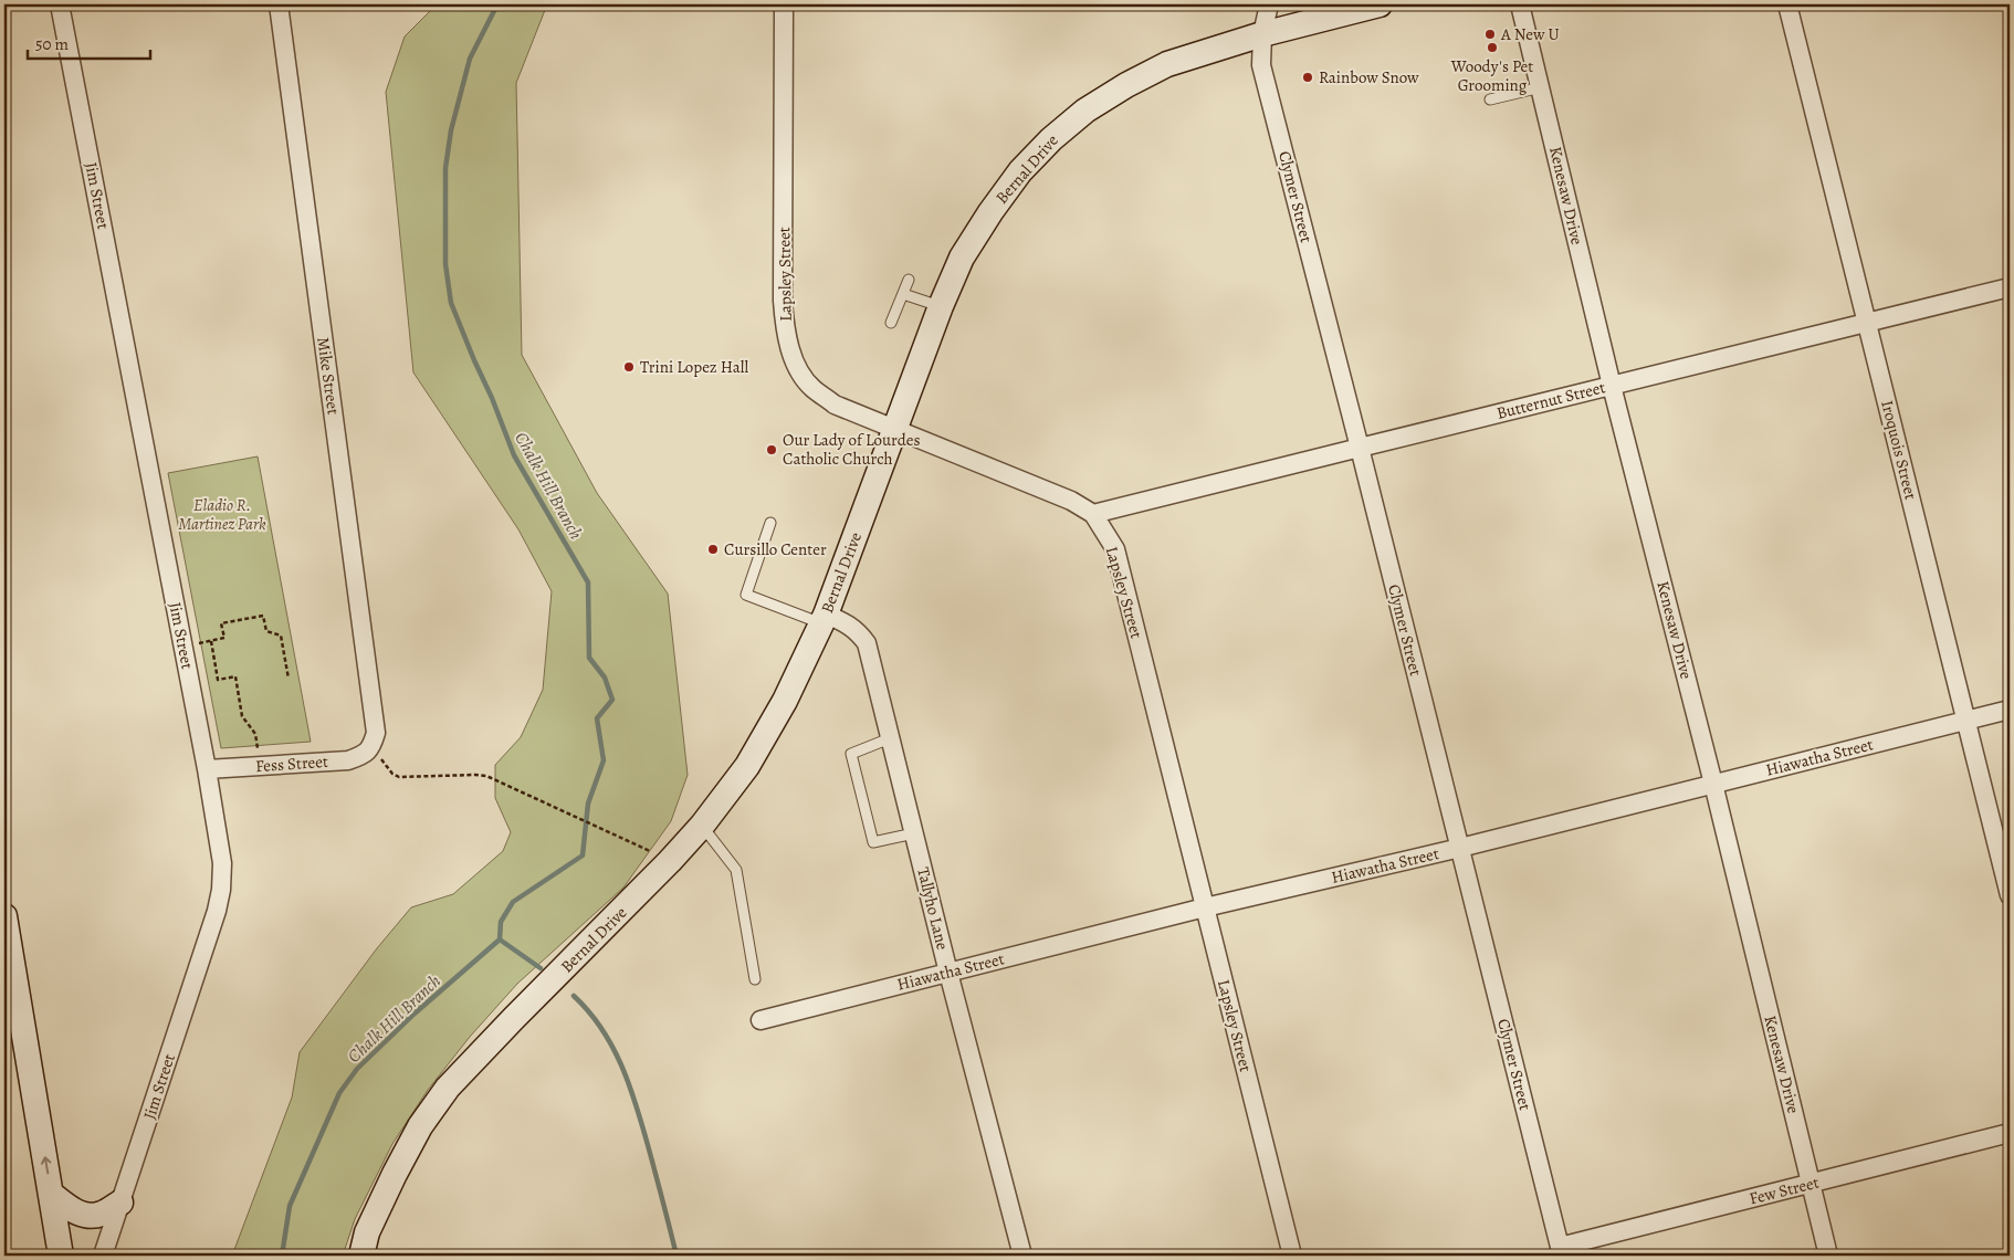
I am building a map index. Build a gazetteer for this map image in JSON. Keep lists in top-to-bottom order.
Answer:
{
  "streets": {
    "street": [
      "Bernal Drive",
      "Jim Street",
      "Kenesaw Drive",
      "Clymer Street",
      "Lapsley Street",
      "Mike Street",
      "Butternut Street",
      "Iroquois Street",
      "Hiawatha Street",
      "Fess Street",
      "Tallyho Lane",
      "Few Street"
    ]
  },
  "crossings": [
    ["Bernal Drive", "Clymer Street"],
    ["Bernal Drive", "Lapsley Street"],
    ["Bernal Drive", "Tallyho Lane"],
    ["Jim Street", "Fess Street"],
    ["Kenesaw Drive", "Butternut Street"],
    ["Kenesaw Drive", "Hiawatha Street"],
    ["Kenesaw Drive", "Few Street"],
    ["Clymer Street", "Butternut Street"],
    ["Clymer Street", "Hiawatha Street"],
    ["Clymer Street", "Few Street"],
    ["Lapsley Street", "Butternut Street"],
    ["Lapsley Street", "Hiawatha Street"],
    ["Mike Street", "Fess Street"],
    ["Butternut Street", "Iroquois Street"],
    ["Iroquois Street", "Hiawatha Street"],
    ["Hiawatha Street", "Tallyho Lane"]
  ],
  "water": ["Chalk Hill Branch"],
  "parks": ["Eladio R. Martinez Park"],
  "places": [
    "A New U",
    "Woody's Pet Grooming",
    "Rainbow Snow",
    "Trini Lopez Hall",
    "Our Lady of Lourdes Catholic Church",
    "Cursillo Center"
  ],
  "scale_bar": "50 m"
}
